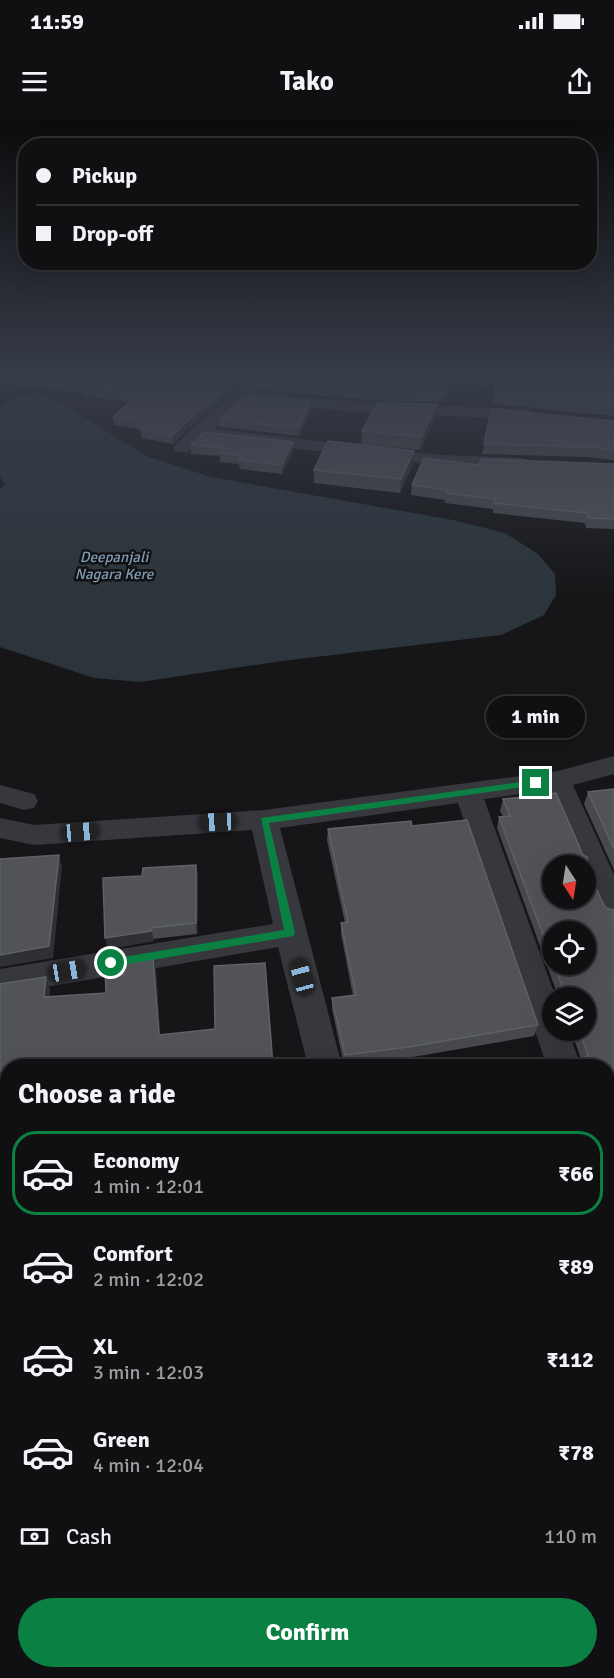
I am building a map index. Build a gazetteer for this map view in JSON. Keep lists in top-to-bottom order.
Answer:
{
  "water": ["Deepanjali Nagara Kere"],
  "north": "bottom",
  "page": {
    "status": "11:59",
    "header": "Tako",
    "banner": ["Pickup", "Drop-off"],
    "bubble": "1 min",
    "heading": "Choose a ride",
    "list": [
      {
        "name": "Economy",
        "note": "1 min · 12:01",
        "value": "₹66"
      },
      {
        "name": "Comfort",
        "note": "2 min · 12:02",
        "value": "₹89"
      },
      {
        "name": "XL",
        "note": "3 min · 12:03",
        "value": "₹112"
      },
      {
        "name": "Green",
        "note": "4 min · 12:04",
        "value": "₹78"
      }
    ],
    "pay": ["Cash", "110 m"],
    "buttons": "Confirm"
  }
}
